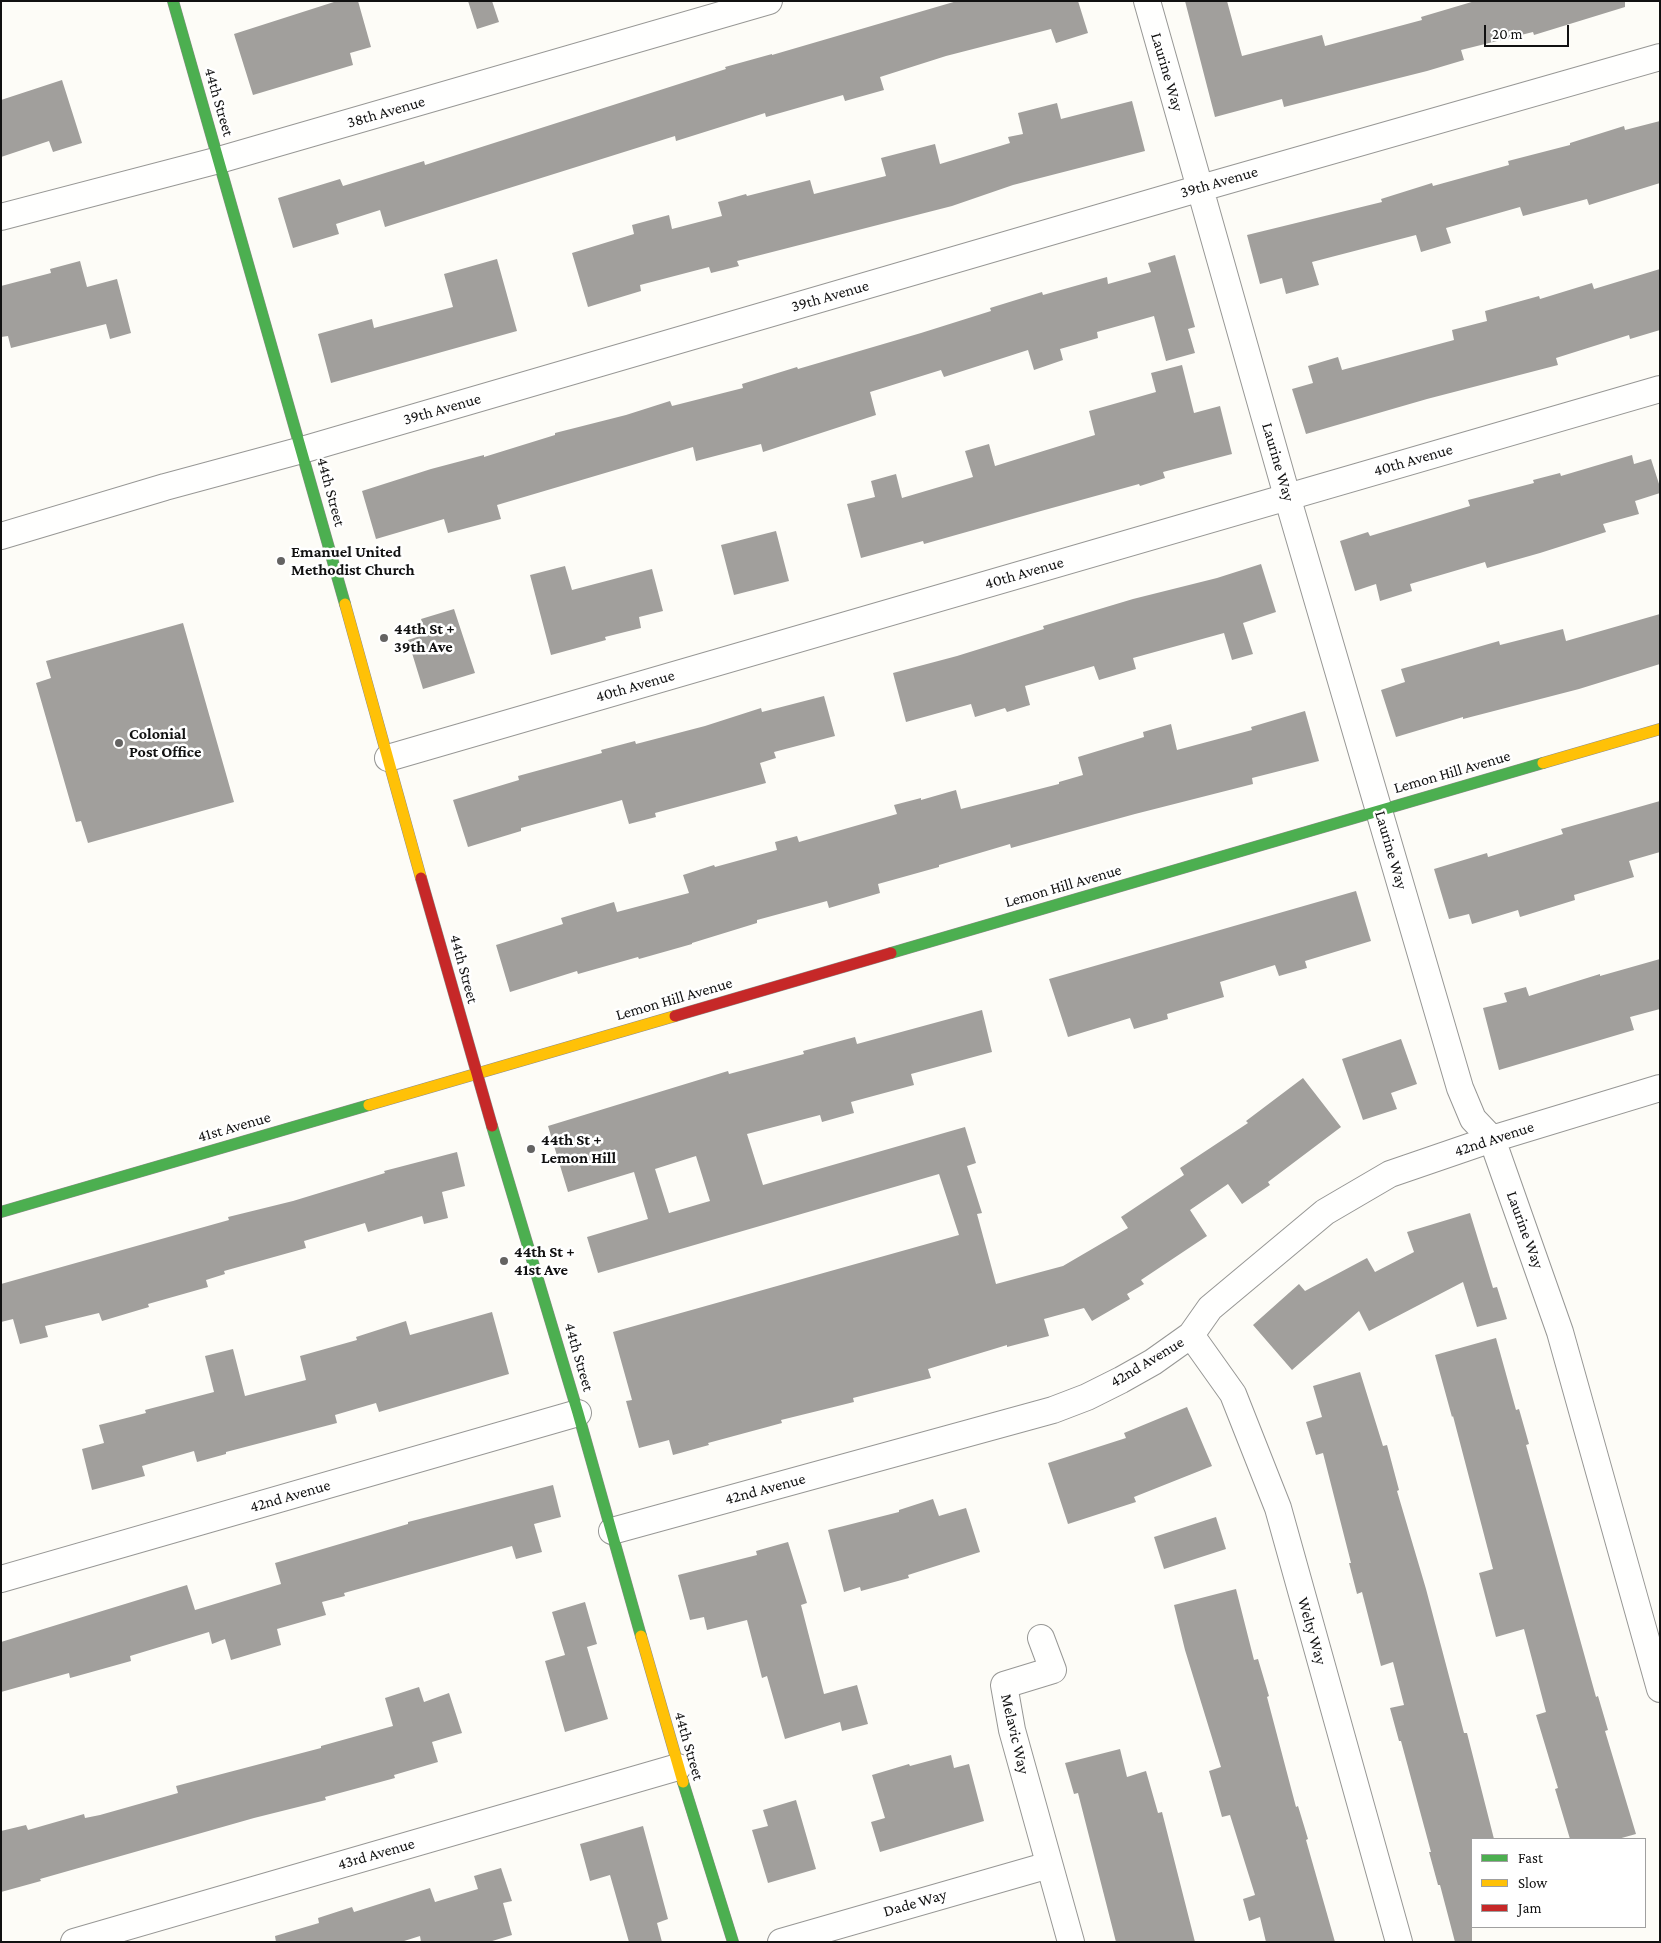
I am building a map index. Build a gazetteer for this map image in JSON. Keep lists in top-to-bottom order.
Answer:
{
  "streets": {
    "street": [
      "Laurine Way",
      "44th Street",
      "38th Avenue",
      "39th Avenue",
      "40th Avenue",
      "Lemon Hill Avenue",
      "41st Avenue",
      "42nd Avenue",
      "Welty Way",
      "Melavic Way",
      "43rd Avenue",
      "Dade Way"
    ]
  },
  "crossings": [
    ["Laurine Way", "39th Avenue"],
    ["Laurine Way", "40th Avenue"],
    ["Laurine Way", "Lemon Hill Avenue"],
    ["Laurine Way", "42nd Avenue"],
    ["44th Street", "38th Avenue"],
    ["44th Street", "39th Avenue"],
    ["44th Street", "40th Avenue"],
    ["44th Street", "Lemon Hill Avenue"],
    ["44th Street", "41st Avenue"],
    ["44th Street", "42nd Avenue"],
    ["44th Street", "43rd Avenue"],
    ["Lemon Hill Avenue", "41st Avenue"],
    ["42nd Avenue", "Welty Way"],
    ["Melavic Way", "Dade Way"]
  ],
  "places": [
    "Emanuel United Methodist Church",
    "44th St + 39th Ave",
    "Colonial Post Office",
    "44th St + Lemon Hill",
    "44th St + 41st Ave"
  ],
  "legend": ["Fast", "Slow", "Jam"],
  "scale_bar": "20 m"
}
